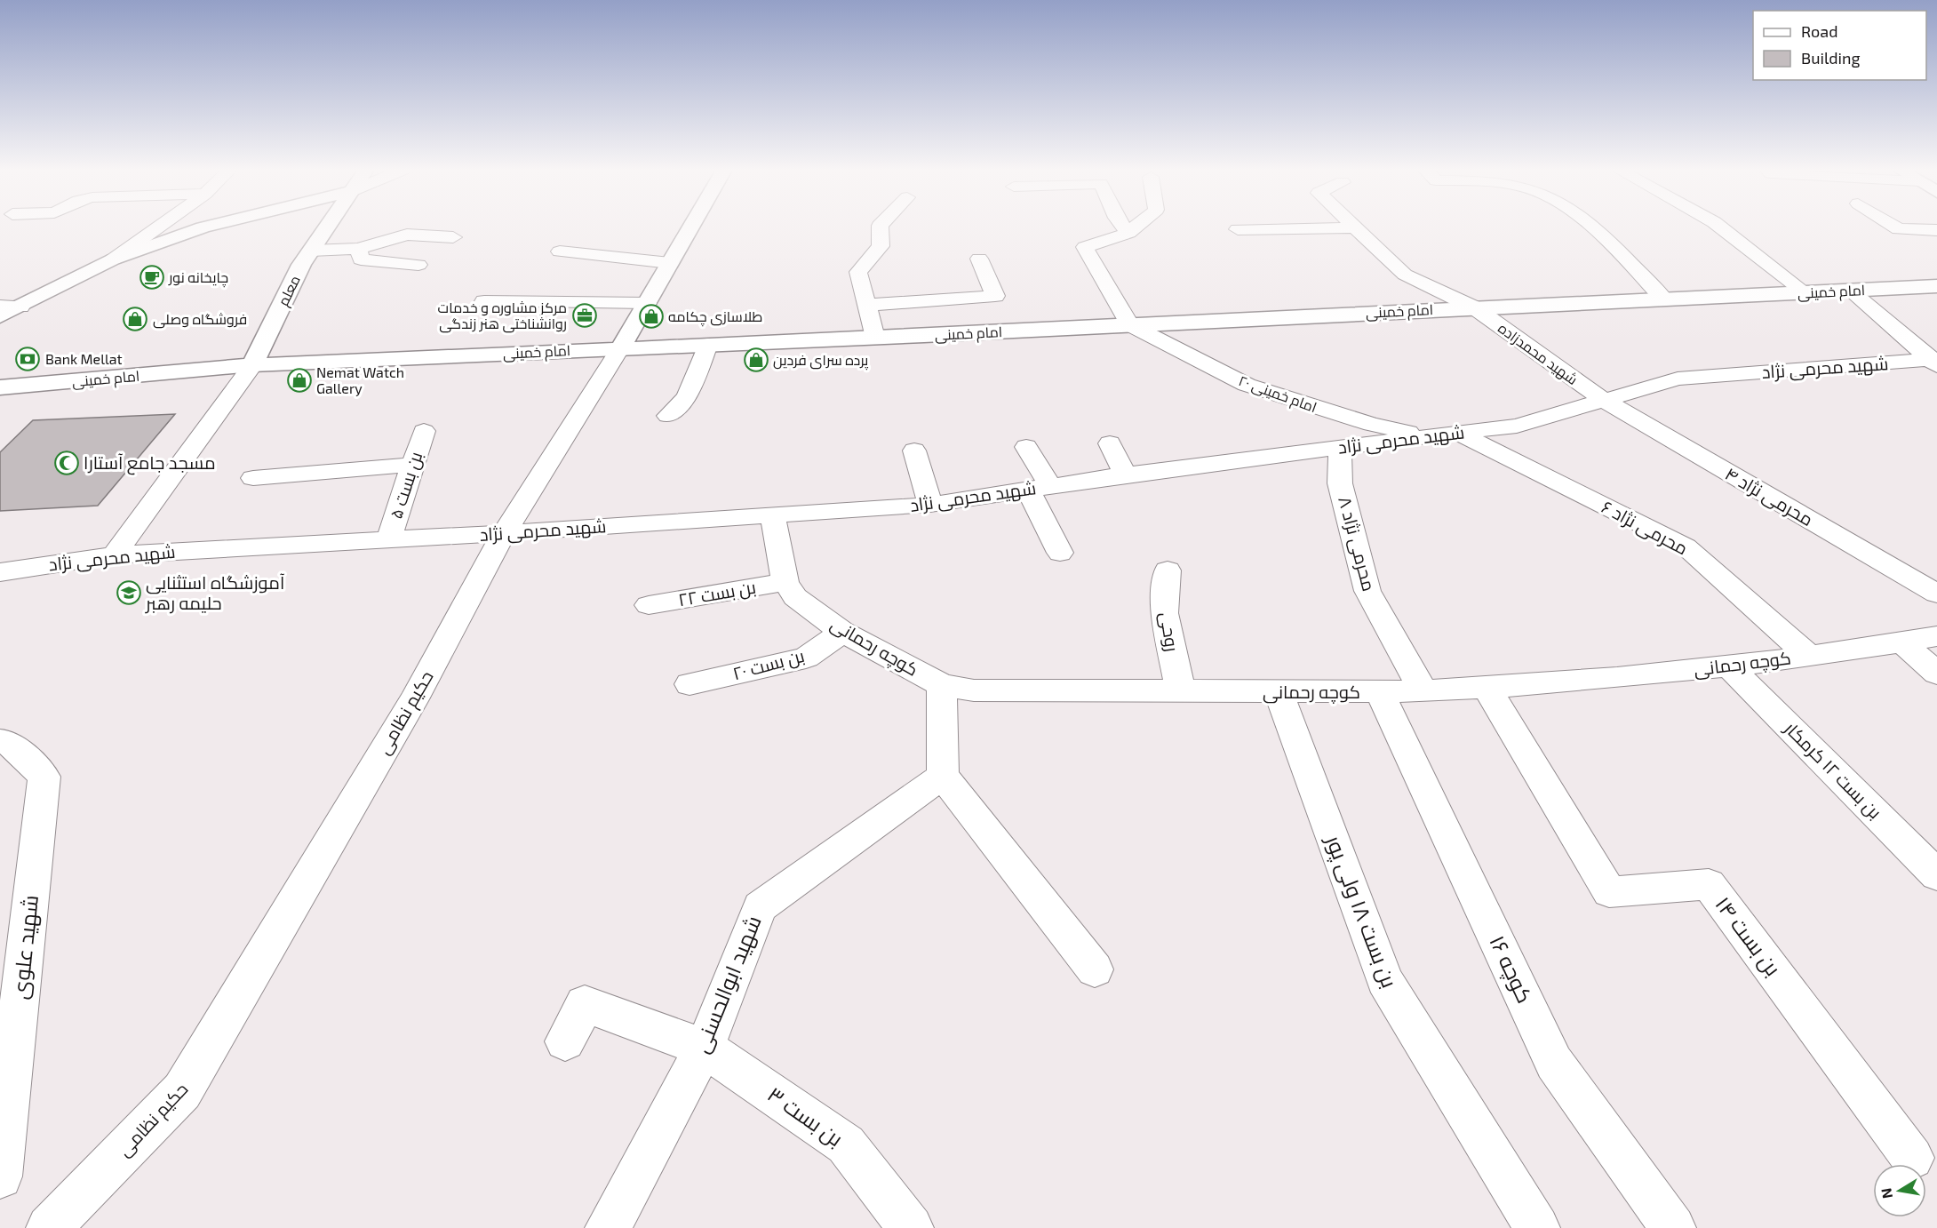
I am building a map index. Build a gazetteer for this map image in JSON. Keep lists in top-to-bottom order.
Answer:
{
  "streets": {
    "street": [
      "معلم",
      "امام خمینی",
      "شهید محمدزاده",
      "شهید محرمی نژاد",
      "امام خمینی ۲۰",
      "بن بست ۵",
      "محرمی نژاد ۴",
      "محرمی نژاد ۶",
      "محرمی نژاد ۸",
      "بن بست ۲۲",
      "روحی",
      "کوچه رحمانی",
      "بن بست ۲۰",
      "حکیم نظامی",
      "بن بست ۱۲ کرمکار",
      "بن بست ۱۸ ولی پور",
      "بن بست ۱۴",
      "شهید علوی",
      "کوچه ۱۶",
      "شهید ابوالحسنی",
      "بن بست ۳"
    ]
  },
  "crossings": [
    ["معلم", "امام خمینی"],
    ["امام خمینی", "شهید محمدزاده"],
    ["امام خمینی", "امام خمینی ۲۰"],
    ["امام خمینی", "حکیم نظامی"],
    ["شهید محمدزاده", "شهید محرمی نژاد"],
    ["شهید محمدزاده", "محرمی نژاد ۴"],
    ["شهید محرمی نژاد", "امام خمینی ۲۰"],
    ["شهید محرمی نژاد", "بن بست ۵"],
    ["شهید محرمی نژاد", "محرمی نژاد ۴"],
    ["شهید محرمی نژاد", "محرمی نژاد ۶"],
    ["شهید محرمی نژاد", "محرمی نژاد ۸"],
    ["شهید محرمی نژاد", "کوچه رحمانی"],
    ["شهید محرمی نژاد", "حکیم نظامی"],
    ["امام خمینی ۲۰", "محرمی نژاد ۶"],
    ["محرمی نژاد ۶", "کوچه رحمانی"],
    ["محرمی نژاد ۸", "کوچه رحمانی"],
    ["بن بست ۲۲", "کوچه رحمانی"],
    ["روحی", "کوچه رحمانی"],
    ["کوچه رحمانی", "بن بست ۲۰"],
    ["کوچه رحمانی", "بن بست ۱۲ کرمکار"],
    ["کوچه رحمانی", "بن بست ۱۸ ولی پور"],
    ["کوچه رحمانی", "بن بست ۱۴"],
    ["کوچه رحمانی", "کوچه ۱۶"],
    ["شهید ابوالحسنی", "بن بست ۳"]
  ],
  "places": {
    "cafe": ["چایخانه نور"],
    "office": ["مرکز مشاوره و خدمات روانشناختی هنر زندگی"],
    "shop": [
      "طلاسازی چکامه",
      "فروشگاه وصلی",
      "پرده سرای فردین",
      "Nemat Watch Gallery"
    ],
    "bank": ["Bank Mellat"],
    "mosque": ["مسجد جامع آستارا"],
    "school or university": ["آموزشگاه استثنایی حلیمه رهبر"]
  },
  "legend": ["Road", "Building"],
  "north": "left"
}
